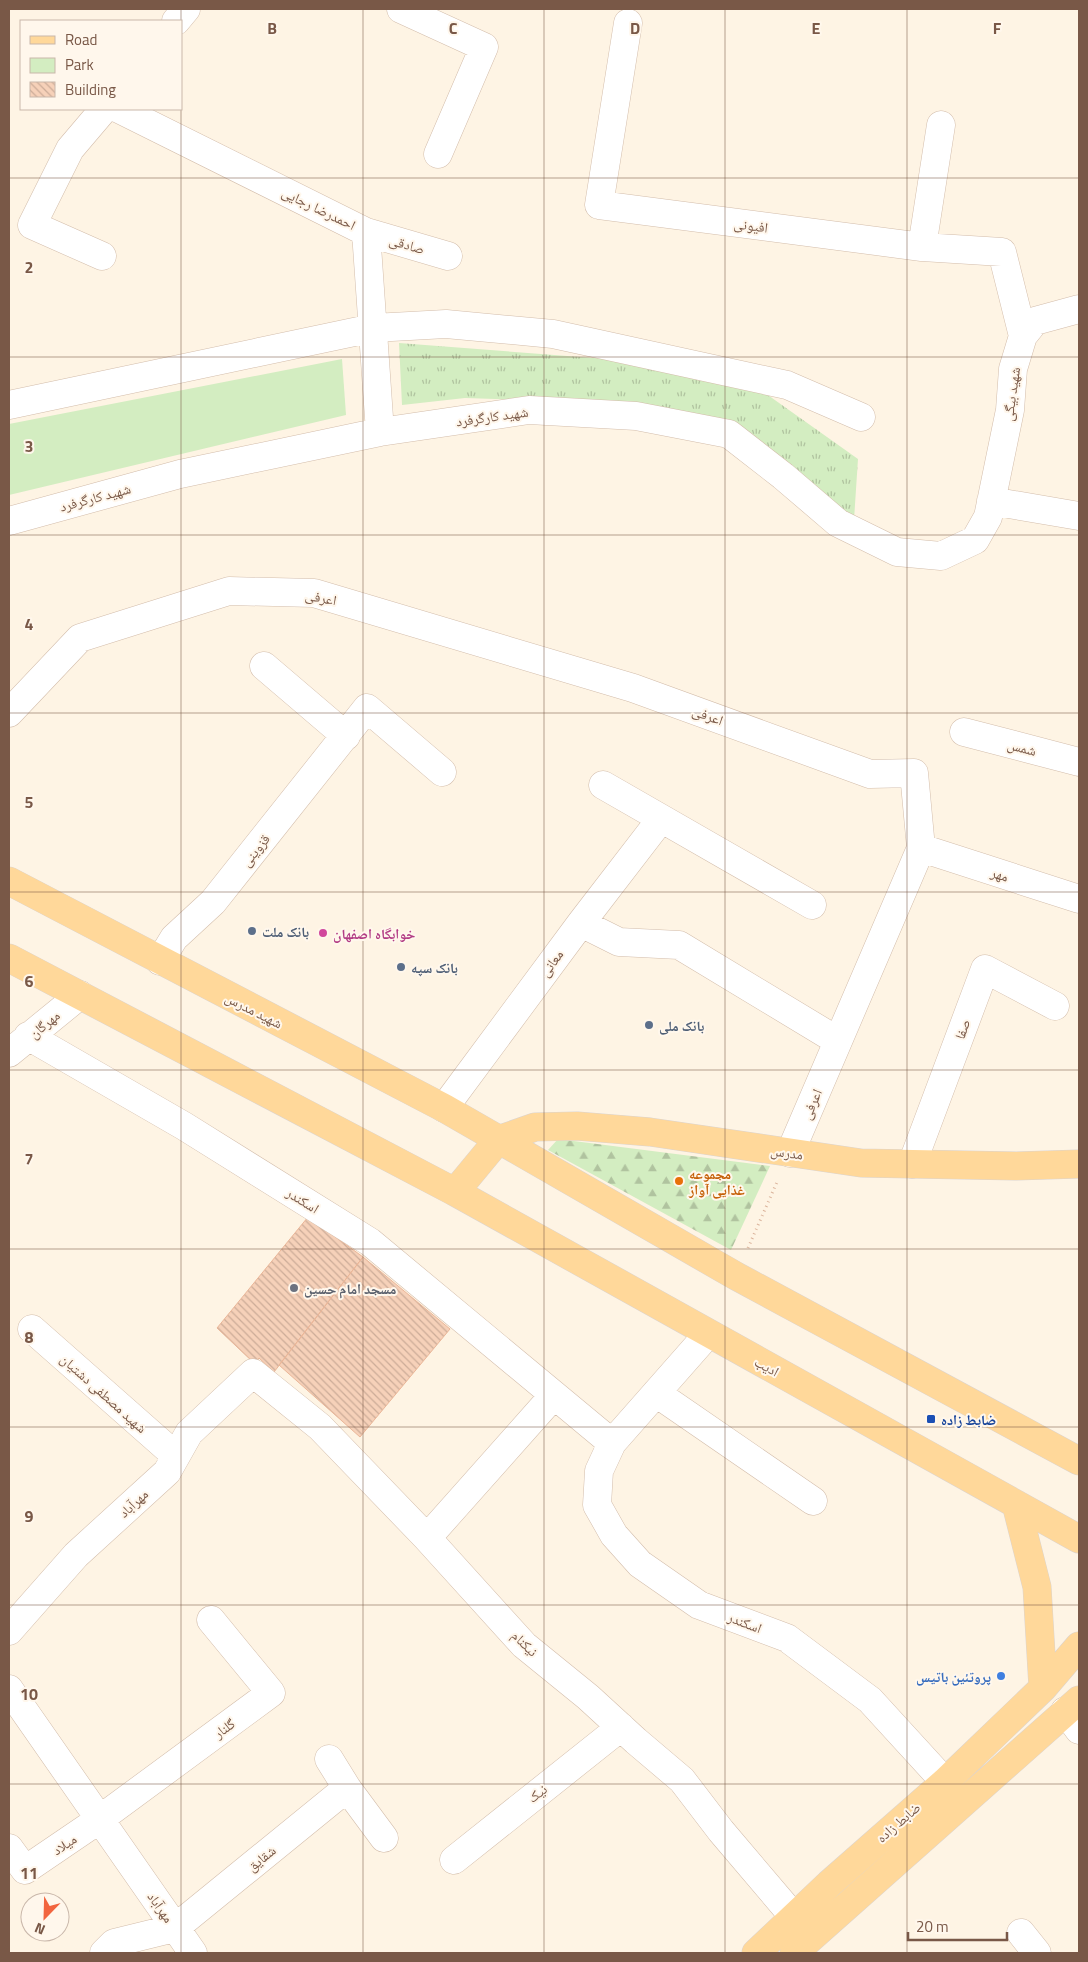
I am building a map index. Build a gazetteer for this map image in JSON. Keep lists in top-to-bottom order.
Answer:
{
  "streets": {
    "main road": [
      "شهید مدرس",
      "مدرس",
      "ادیب",
      "ضابط زاده"
    ],
    "street": [
      "احمدرضا رجایی",
      "افیونی",
      "صادقی",
      "شهید بیگی",
      "شهید کارگرفرد",
      "اعرفی",
      "شمس",
      "قزوینی",
      "مهر",
      "معانی",
      "مهرگان",
      "صفا",
      "اسکندر",
      "شهید مصطفی دشتیان",
      "مهرآباد",
      "نیکنام",
      "گلنار",
      "نیک",
      "میلاد",
      "شقایق"
    ]
  },
  "crossings": [
    ["احمدرضا رجایی", "صادقی"],
    ["احمدرضا رجایی", "شهید کارگرفرد"],
    ["افیونی", "شهید بیگی"],
    ["شهید بیگی", "شهید کارگرفرد"],
    ["اعرفی", "مهر"],
    ["اعرفی", "مدرس"],
    ["قزوینی", "شهید مدرس"],
    ["معانی", "شهید مدرس"],
    ["شهید مدرس", "مدرس"],
    ["مهرگان", "اسکندر"],
    ["صفا", "مدرس"],
    ["اسکندر", "ادیب"],
    ["اسکندر", "ضابط زاده"],
    ["شهید مصطفی دشتیان", "مهرآباد"],
    ["مهرآباد", "نیکنام"],
    ["مهرآباد", "گلنار"],
    ["مهرآباد", "میلاد"],
    ["مهرآباد", "شقایق"],
    ["نیکنام", "نیک"],
    ["نیکنام", "ضابط زاده"],
    ["گلنار", "میلاد"]
  ],
  "places": {
    "other": [
      "بانک ملت",
      "خوابگاه اصفهان",
      "بانک سپه",
      "بانک ملی",
      "مجموعه غذایی آواز",
      "مسجد امام حسین",
      "پروتئین باتیس"
    ],
    "transit": ["ضابط زاده"]
  },
  "legend": ["Road", "Park", "Building"],
  "scale_bar": "20 m",
  "north": "bottom left",
  "grid": {
    "columns": [
      "B",
      "C",
      "D",
      "E",
      "F"
    ],
    "rows": [
      "2",
      "3",
      "4",
      "5",
      "6",
      "7",
      "8",
      "9",
      "10",
      "11"
    ]
  }
}
